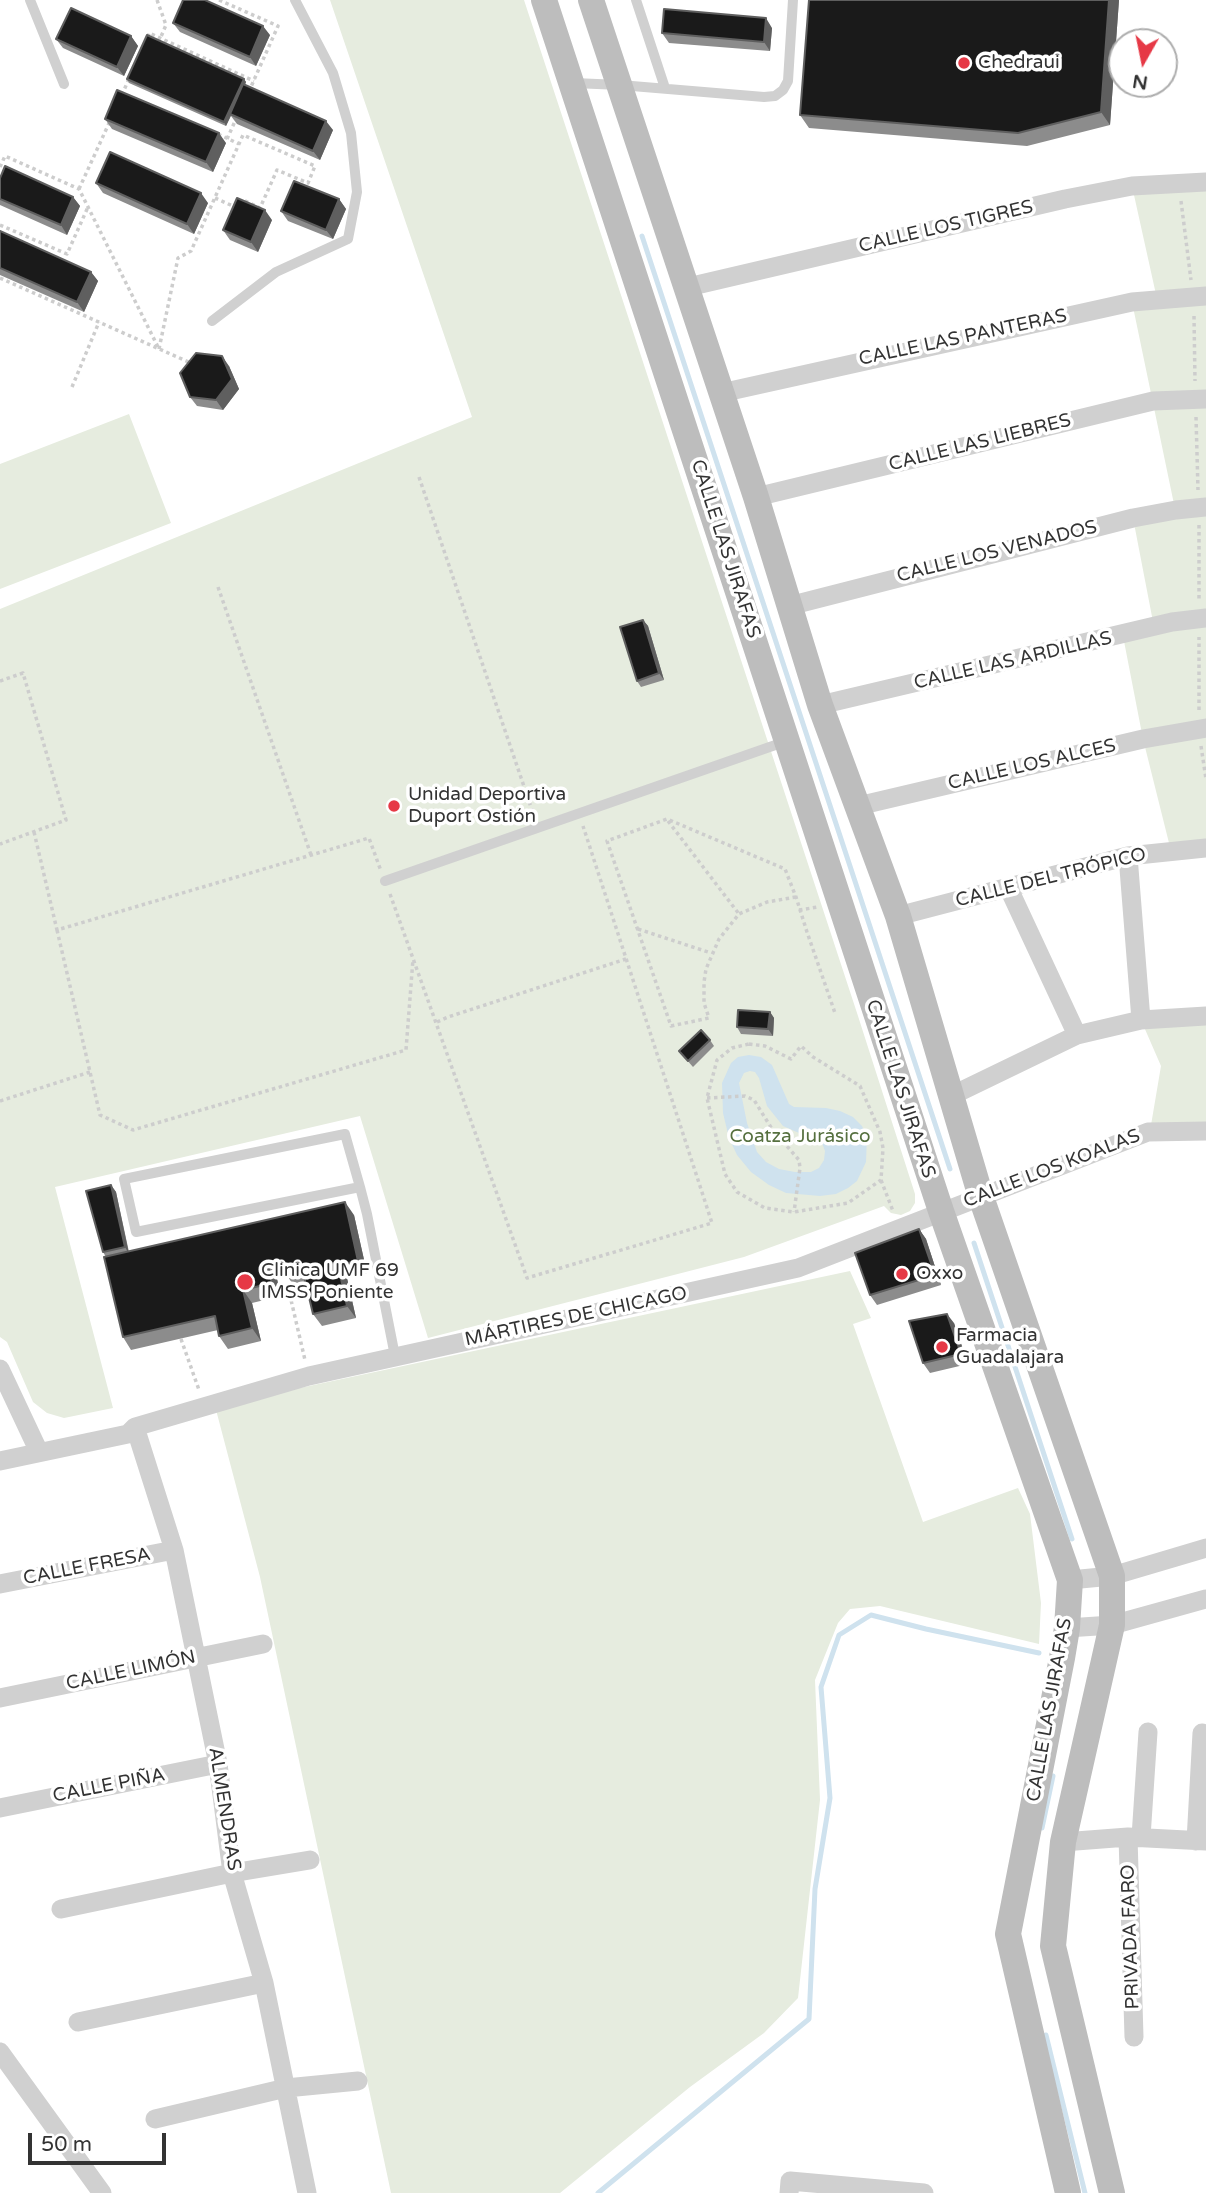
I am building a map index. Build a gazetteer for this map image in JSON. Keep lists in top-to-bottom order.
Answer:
{
  "streets": {
    "main road": ["CALLE LAS JIRAFAS"],
    "street": [
      "CALLE LOS TIGRES",
      "CALLE LAS PANTERAS",
      "CALLE LAS LIEBRES",
      "CALLE LOS VENADOS",
      "CALLE LAS ARDILLAS",
      "CALLE LOS ALCES",
      "CALLE DEL TRÓPICO",
      "CALLE LOS KOALAS",
      "MÁRTIRES DE CHICAGO",
      "CALLE FRESA",
      "CALLE LIMÓN",
      "CALLE PIÑA",
      "ALMENDRAS",
      "PRIVADA FARO"
    ]
  },
  "crossings": [
    ["CALLE LOS TIGRES", "CALLE LAS JIRAFAS"],
    ["CALLE LAS PANTERAS", "CALLE LAS JIRAFAS"],
    ["CALLE LAS LIEBRES", "CALLE LAS JIRAFAS"],
    ["CALLE LAS JIRAFAS", "CALLE LOS VENADOS"],
    ["CALLE LAS JIRAFAS", "CALLE LAS ARDILLAS"],
    ["CALLE LAS JIRAFAS", "CALLE LOS ALCES"],
    ["CALLE LAS JIRAFAS", "CALLE DEL TRÓPICO"],
    ["CALLE LAS JIRAFAS", "CALLE LOS KOALAS"],
    ["CALLE LAS JIRAFAS", "MÁRTIRES DE CHICAGO"],
    ["CALLE LOS KOALAS", "MÁRTIRES DE CHICAGO"],
    ["MÁRTIRES DE CHICAGO", "ALMENDRAS"],
    ["CALLE FRESA", "ALMENDRAS"],
    ["CALLE LIMÓN", "ALMENDRAS"],
    ["CALLE PIÑA", "ALMENDRAS"]
  ],
  "parks": ["Coatza Jurásico"],
  "places": [
    "Chedraui",
    "Unidad Deportiva Duport Ostión",
    "Oxxo",
    "Clinica UMF 69 IMSS Poniente",
    "Farmacia Guadalajara"
  ],
  "scale_bar": "50 m",
  "north": "bottom"
}
